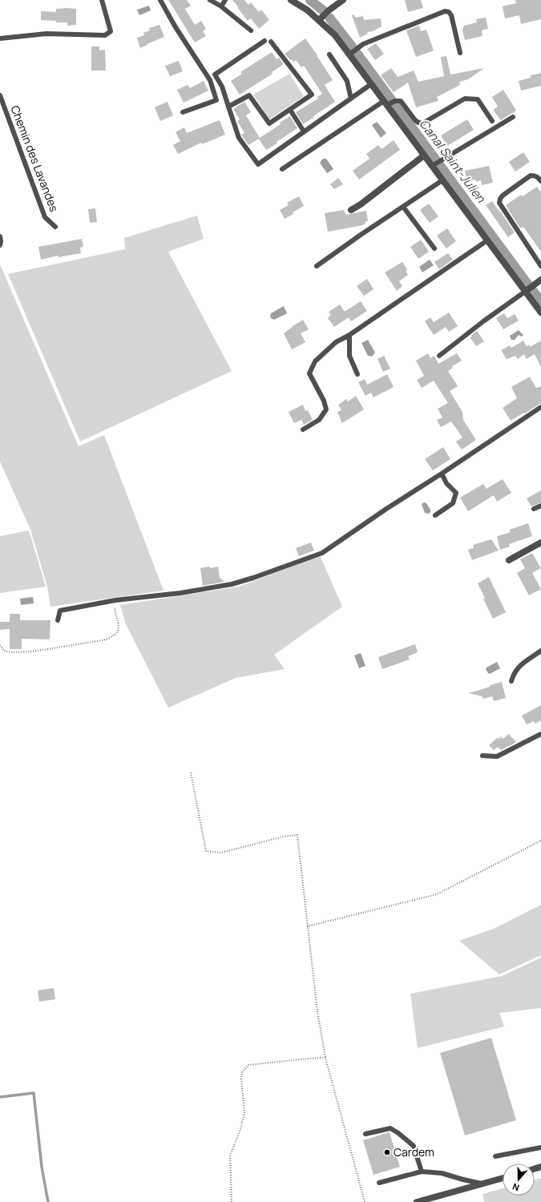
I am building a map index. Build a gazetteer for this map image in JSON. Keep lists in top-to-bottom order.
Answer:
{
  "streets": {
    "lane": ["Chemin des Lavandes"]
  },
  "water": ["Canal Saint-Julien"],
  "places": ["Cardem"],
  "north": "bottom"
}
